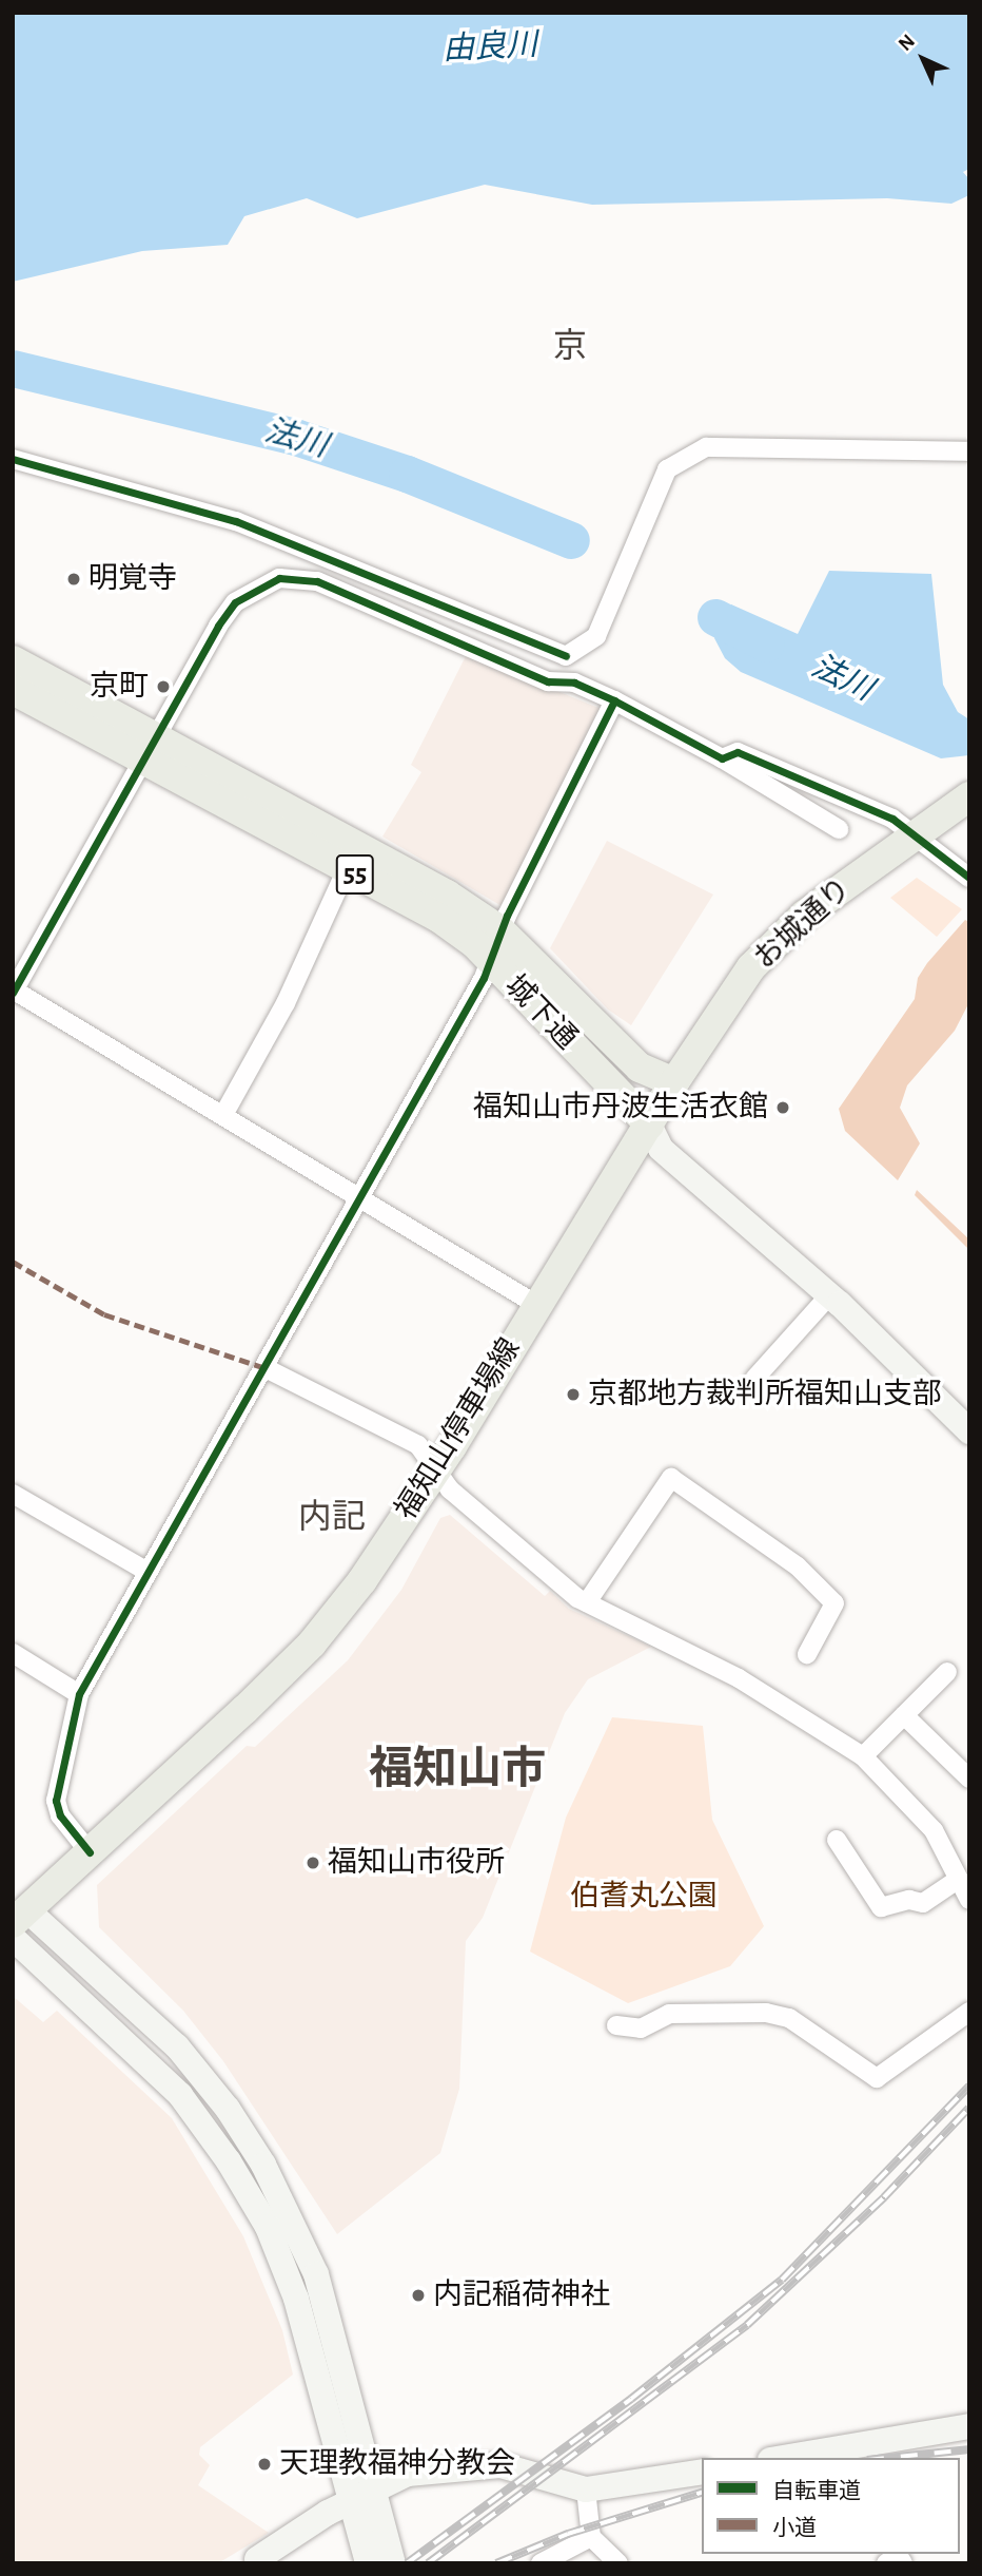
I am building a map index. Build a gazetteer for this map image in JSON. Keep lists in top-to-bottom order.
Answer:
{
  "streets": {
    "main road": [
      "55",
      "お城通り",
      "城下通",
      "福知山停車場線"
    ]
  },
  "crossings": [
    ["お城通り", "城下通"],
    ["お城通り", "福知山停車場線"],
    ["城下通", "福知山停車場線"]
  ],
  "districts": ["京", "内記", "福知山市"],
  "water": ["由良川", "法川"],
  "parks": ["伯耆丸公園"],
  "places": [
    "明覚寺",
    "京町",
    "福知山市丹波生活衣館",
    "京都地方裁判所福知山支部",
    "福知山市役所",
    "内記稲荷神社",
    "天理教福神分教会"
  ],
  "legend": ["自転車道", "小道"],
  "north": "top left"
}
